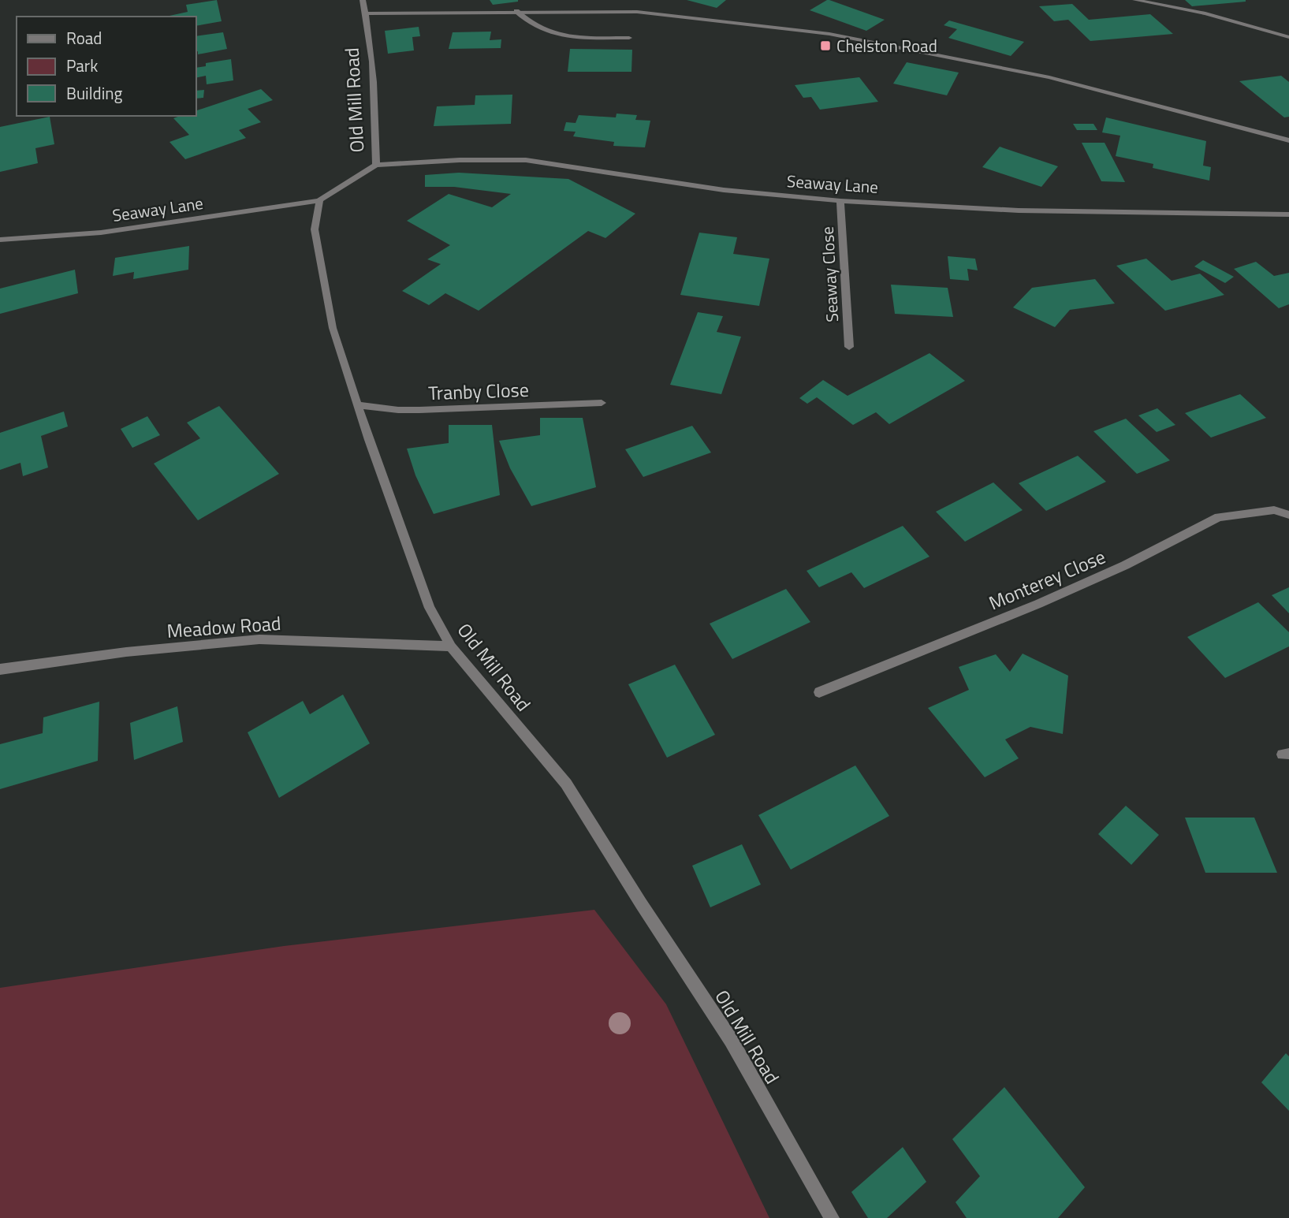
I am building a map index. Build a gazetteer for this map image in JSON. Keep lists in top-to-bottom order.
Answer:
{
  "streets": {
    "street": [
      "Old Mill Road",
      "Seaway Lane",
      "Seaway Close",
      "Tranby Close",
      "Monterey Close",
      "Meadow Road"
    ]
  },
  "crossings": [
    ["Old Mill Road", "Seaway Lane"],
    ["Old Mill Road", "Tranby Close"],
    ["Old Mill Road", "Meadow Road"],
    ["Seaway Lane", "Seaway Close"]
  ],
  "places": {
    "transit": ["Chelston Road"]
  },
  "legend": ["Road", "Park", "Building"]
}
